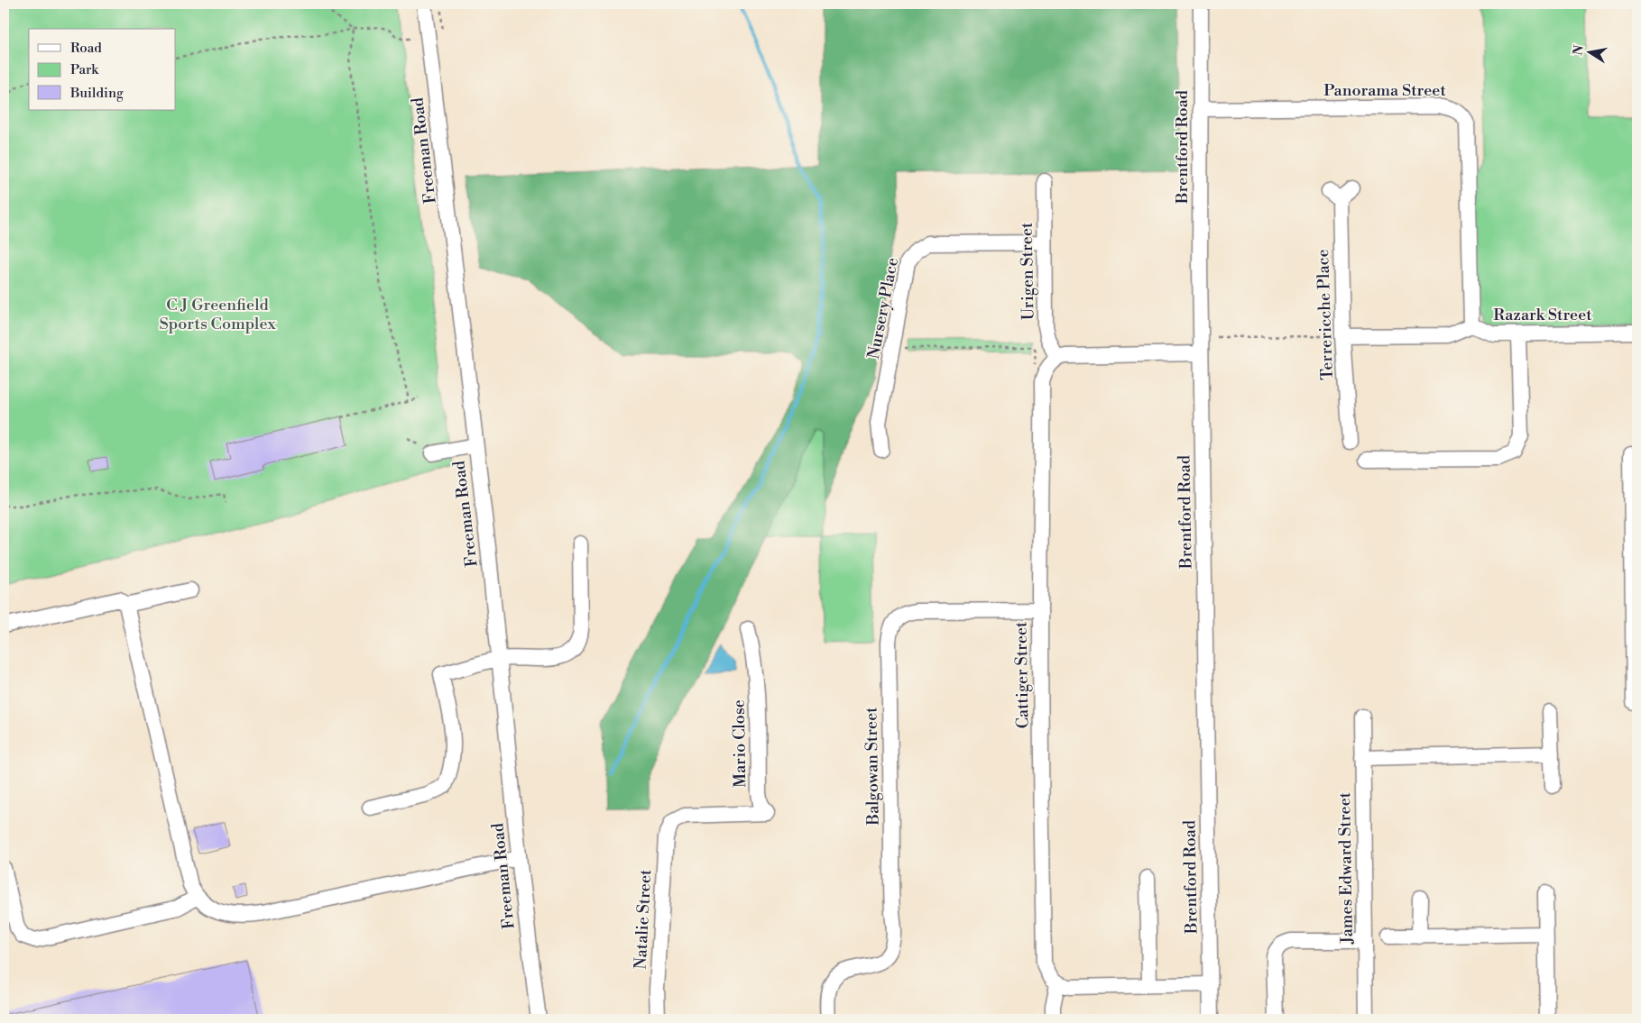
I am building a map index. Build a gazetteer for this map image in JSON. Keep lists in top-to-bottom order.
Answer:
{
  "streets": {
    "street": [
      "Panorama Street",
      "Brentford Road",
      "Freeman Road",
      "Urigen Street",
      "Nursery Place",
      "Terrericche Place",
      "Razark Street",
      "Cattiger Street",
      "Mario Close",
      "Balgowan Street",
      "James Edward Street",
      "Natalie Street"
    ]
  },
  "crossings": [
    ["Panorama Street", "Brentford Road"],
    ["Panorama Street", "Razark Street"],
    ["Urigen Street", "Nursery Place"],
    ["Terrericche Place", "Razark Street"],
    ["Cattiger Street", "Balgowan Street"],
    ["Mario Close", "Natalie Street"]
  ],
  "parks": ["C J Greenfield Sports Complex"],
  "legend": ["Road", "Park", "Building"],
  "north": "left"
}
